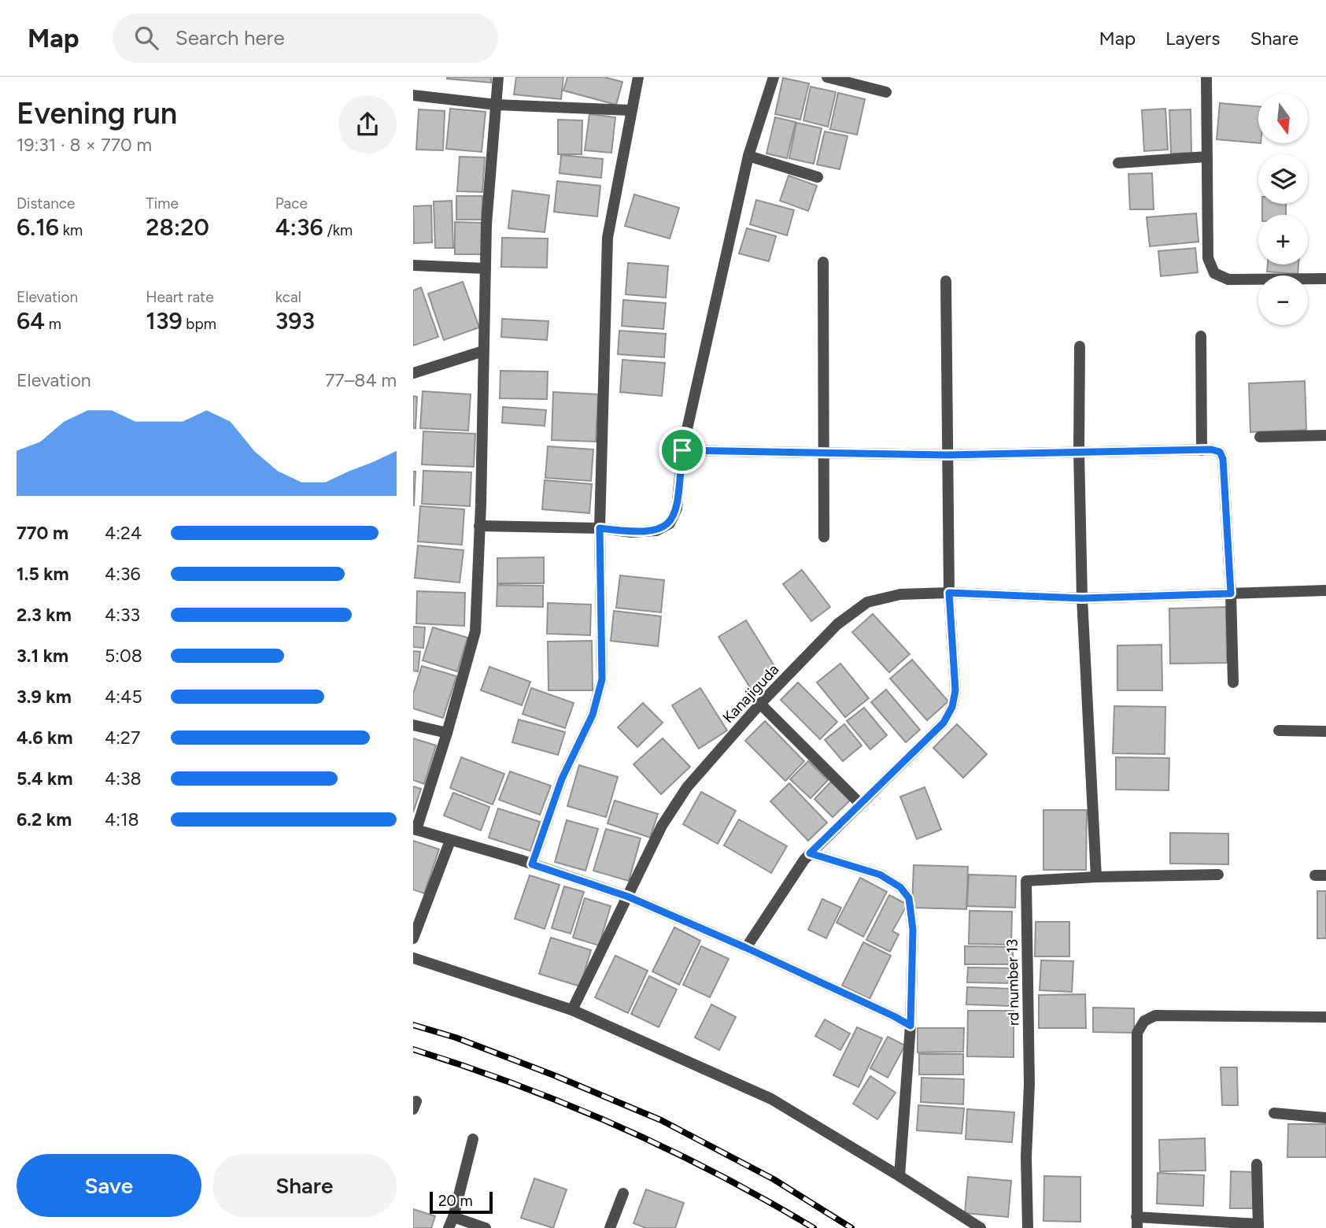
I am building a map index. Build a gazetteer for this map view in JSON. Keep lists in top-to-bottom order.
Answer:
{
  "streets": {
    "street": ["Kanajiguda", "rd number 13"]
  },
  "scale_bar": "20 m",
  "north": "bottom",
  "page": {
    "header": "Map",
    "search": "Search here",
    "nav": ["Map", "Layers", "Share"],
    "heading": ["Evening run", "19:31 · 8 × 770 m"],
    "map_buttons": ["+", "−"],
    "stats": [
      ["Distance", "6.16 km"],
      ["Time", "28:20"],
      ["Pace", "4:36 /km"],
      ["Elevation", "64 m"],
      ["Heart rate", "139 bpm"],
      ["kcal", "393"]
    ],
    "chart": ["Elevation", "77–84 m"],
    "list": [
      {
        "name": "770 m",
        "note": "4:24"
      },
      {
        "name": "1.5 km",
        "note": "4:36"
      },
      {
        "name": "2.3 km",
        "note": "4:33"
      },
      {
        "name": "3.1 km",
        "note": "5:08"
      },
      {
        "name": "3.9 km",
        "note": "4:45"
      },
      {
        "name": "4.6 km",
        "note": "4:27"
      },
      {
        "name": "5.4 km",
        "note": "4:38"
      },
      {
        "name": "6.2 km",
        "note": "4:18"
      }
    ],
    "buttons": ["Save", "Share"],
    "scale": "20 m"
  }
}
